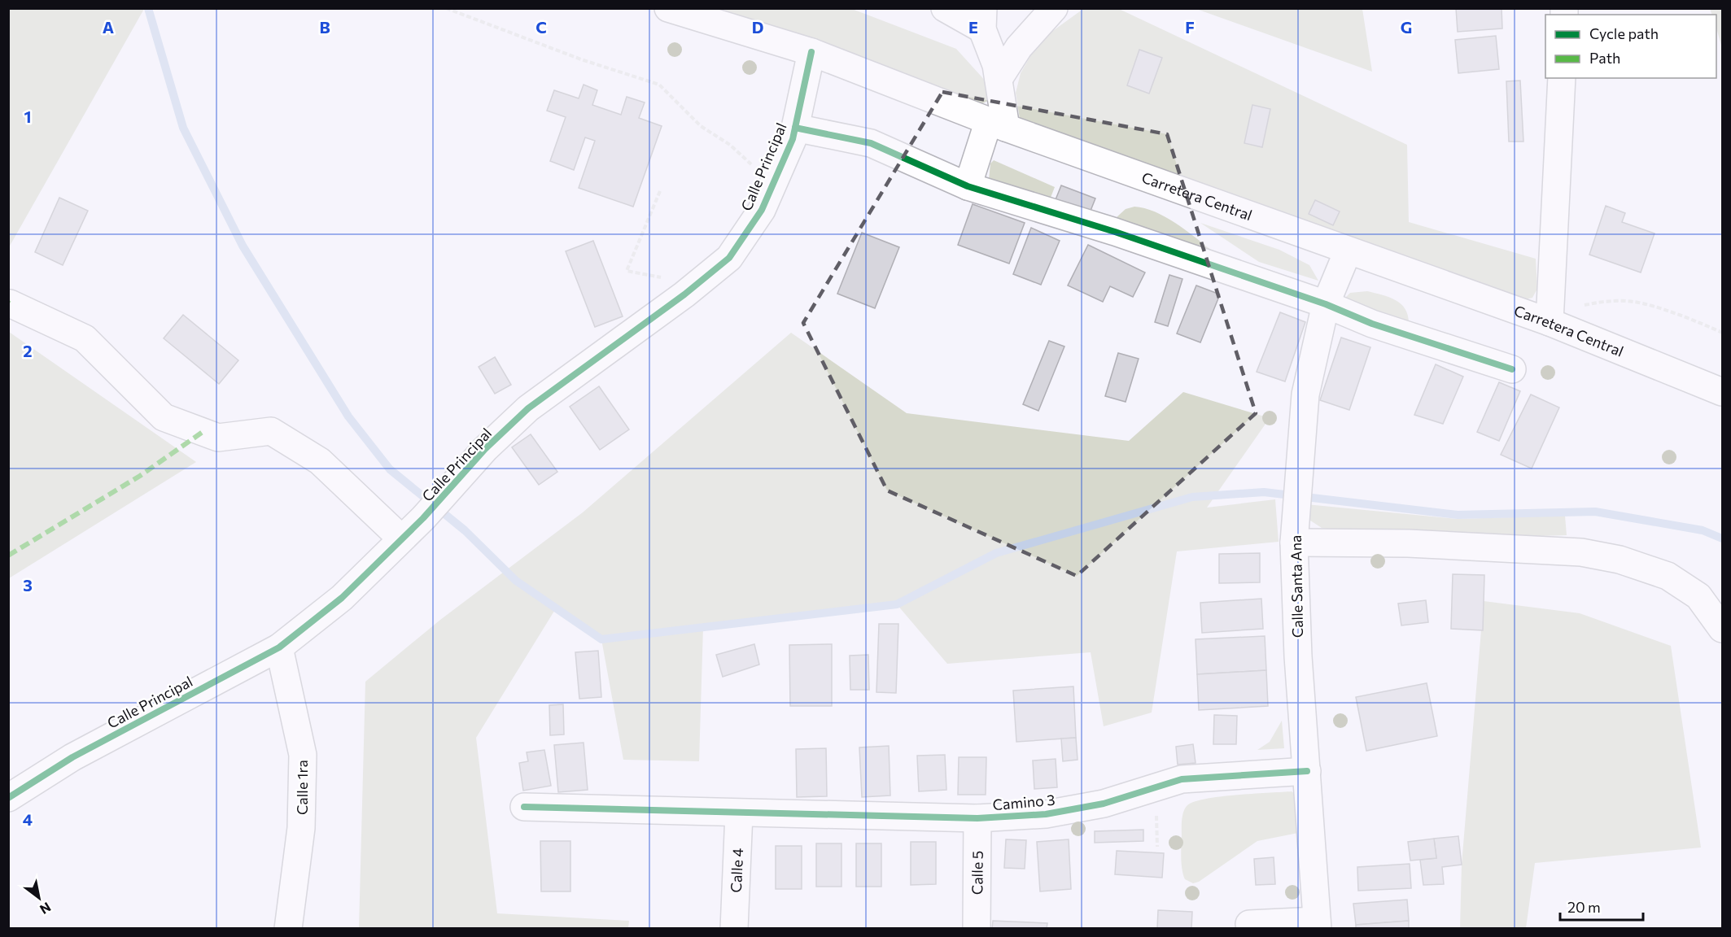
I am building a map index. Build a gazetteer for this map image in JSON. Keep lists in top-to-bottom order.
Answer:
{
  "streets": {
    "main road": [
      "Calle Principal",
      "Carretera Central",
      "Calle Santa Ana",
      "Calle 1ra",
      "Camino 3",
      "Calle 4",
      "Calle 5"
    ]
  },
  "crossings": [
    ["Calle Principal", "Carretera Central"],
    ["Calle Principal", "Calle 1ra"],
    ["Carretera Central", "Calle Santa Ana"],
    ["Calle Santa Ana", "Camino 3"],
    ["Camino 3", "Calle 4"],
    ["Camino 3", "Calle 5"]
  ],
  "legend": ["Cycle path", "Path"],
  "scale_bar": "20 m",
  "north": "bottom right",
  "grid": {
    "columns": [
      "A",
      "B",
      "C",
      "D",
      "E",
      "F",
      "G"
    ],
    "rows": [
      "1",
      "2",
      "3",
      "4"
    ]
  }
}
